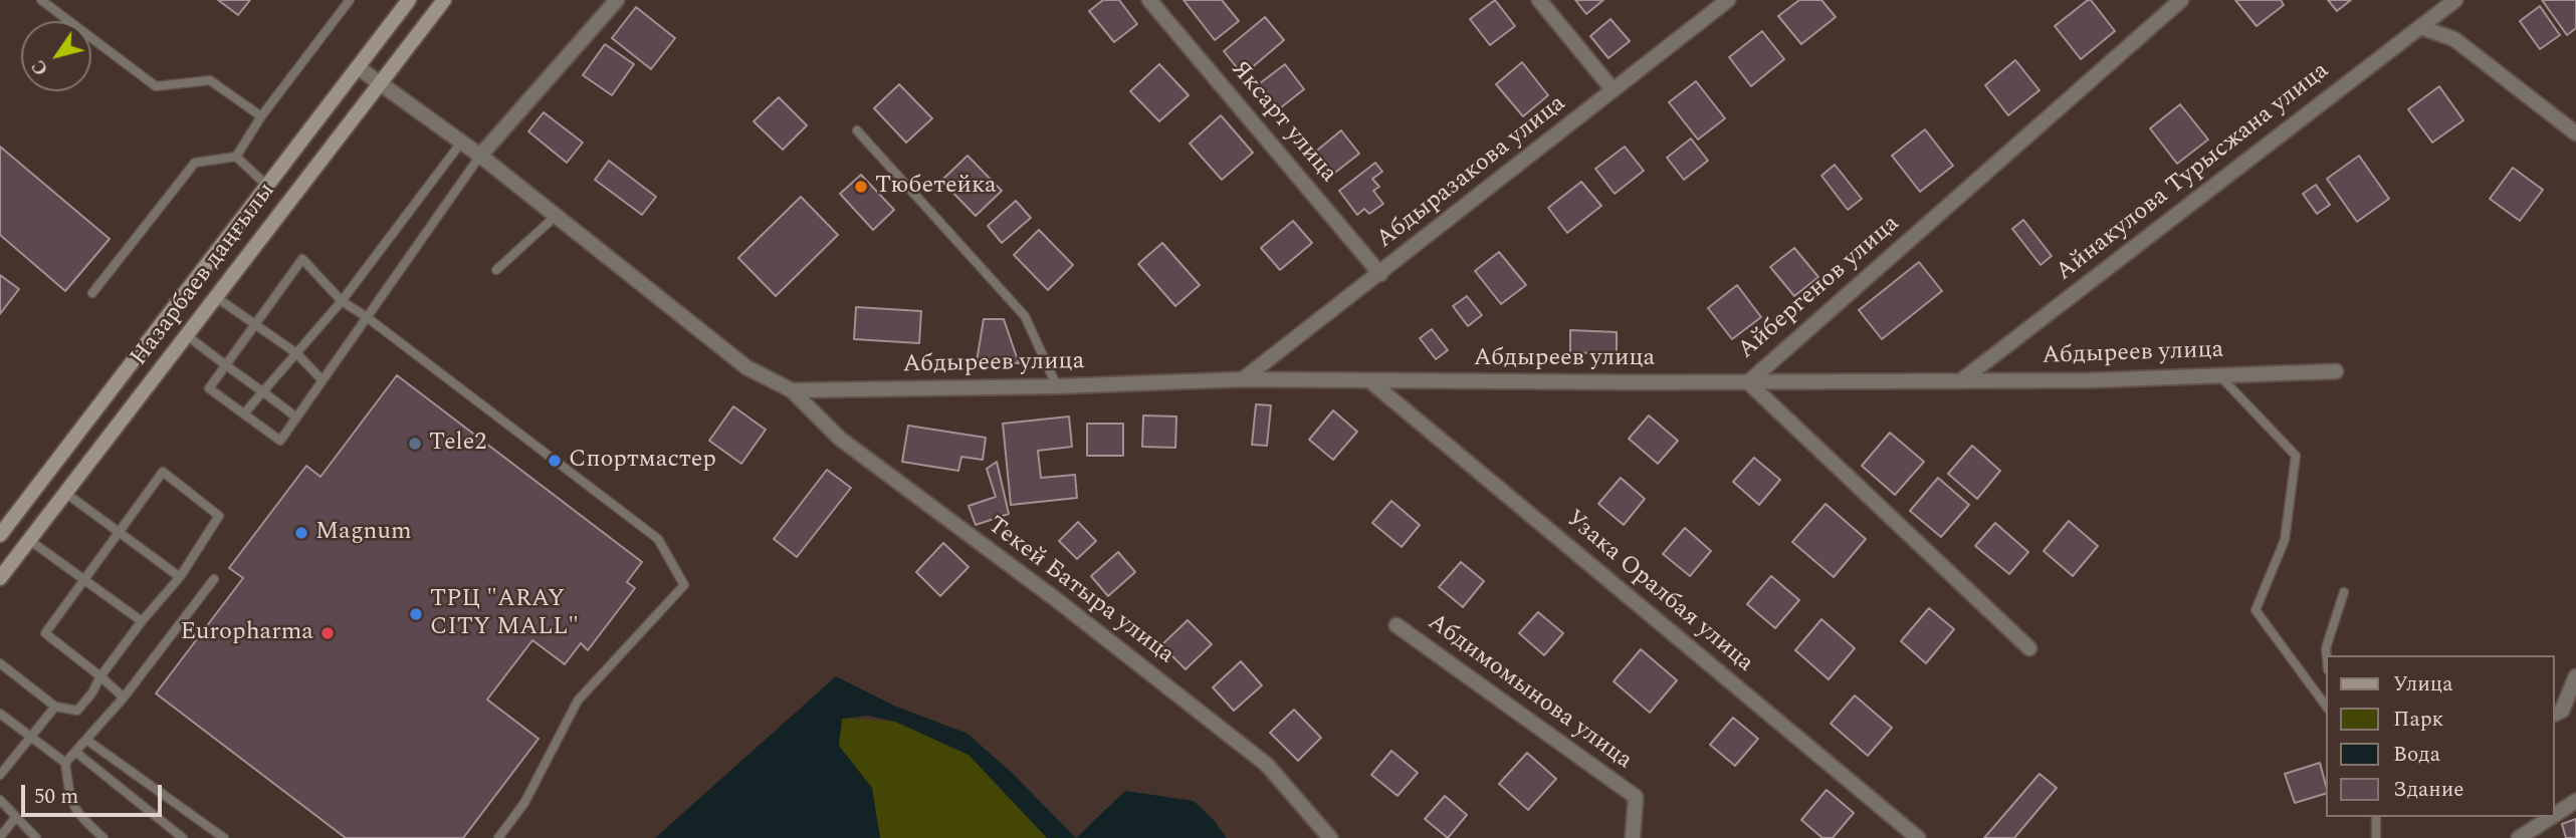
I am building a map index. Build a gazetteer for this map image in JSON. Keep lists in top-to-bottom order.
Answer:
{
  "streets": {
    "main road": ["Назарбаев даңғылы"],
    "street": [
      "Яксарт улица",
      "Абдыразакова улица",
      "Айнакулова Турысжана улица",
      "Айбергенов улица",
      "Абдыреев улица",
      "Текей Батыра улица",
      "Узака Оралбая улица",
      "Абдимомынова улица"
    ]
  },
  "crossings": [
    ["Яксарт улица", "Абдыразакова улица"],
    ["Абдыразакова улица", "Абдыреев улица"],
    ["Айнакулова Турысжана улица", "Абдыреев улица"],
    ["Айбергенов улица", "Абдыреев улица"],
    ["Абдыреев улица", "Текей Батыра улица"],
    ["Абдыреев улица", "Узака Оралбая улица"]
  ],
  "places": [
    "Тюбетейка",
    "Tele2",
    "Спортмастер",
    "Magnum",
    "ТРЦ \"ARAY CITY MALL\"",
    "Europharma"
  ],
  "legend": [
    "Улица",
    "Парк",
    "Вода",
    "Здание"
  ],
  "scale_bar": "50 m",
  "north": "bottom left"
}
